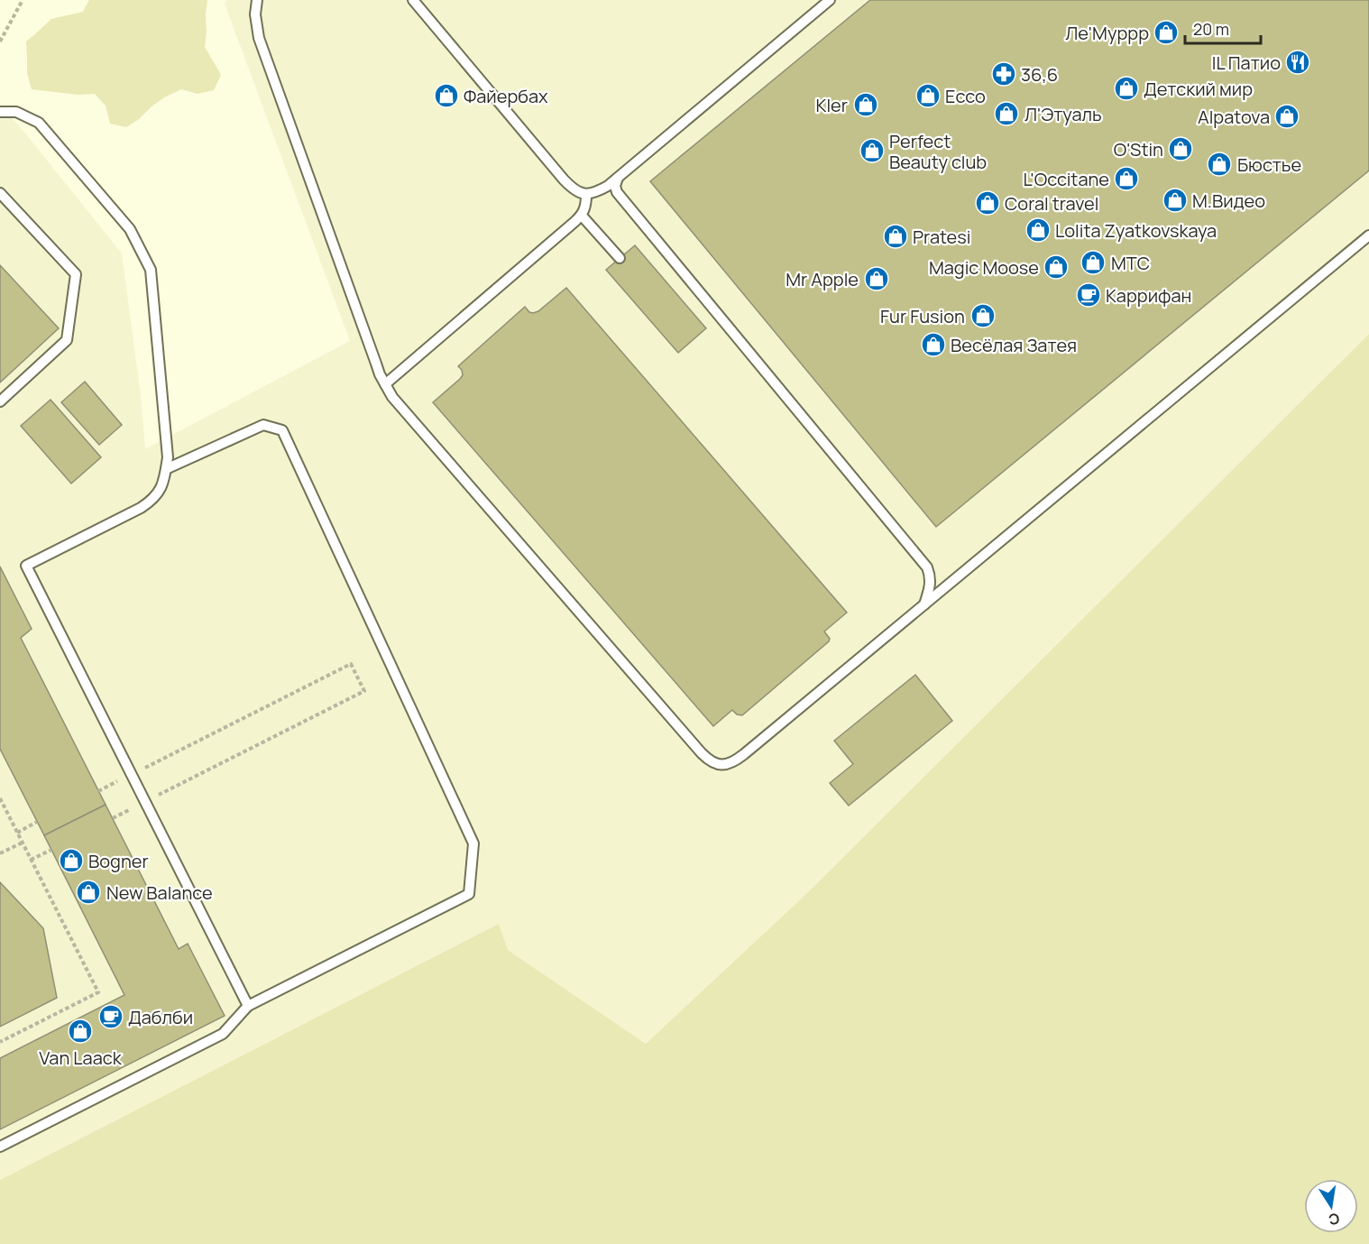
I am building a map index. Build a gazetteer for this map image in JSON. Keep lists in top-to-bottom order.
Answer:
{
  "places": {
    "shop": [
      "Ле'Муррр",
      "Детский мир",
      "Файербах",
      "Ecco",
      "Kler",
      "Л'Этуаль",
      "Alpatova",
      "O'Stin",
      "Perfect Beauty club",
      "Бюстье",
      "L'Occitane",
      "М.Видео",
      "Coral travel",
      "Lolita Zyatkovskaya",
      "Pratesi",
      "МТС",
      "Magic Moose",
      "Mr Apple",
      "Fur Fusion",
      "Весёлая Затея",
      "Bogner",
      "New Balance",
      "Van Laack"
    ],
    "restaurant": ["IL Патио"],
    "pharmacy": ["36,6"],
    "cafe": ["Каррифан", "Даблби"]
  },
  "scale_bar": "20 m",
  "north": "bottom"
}
